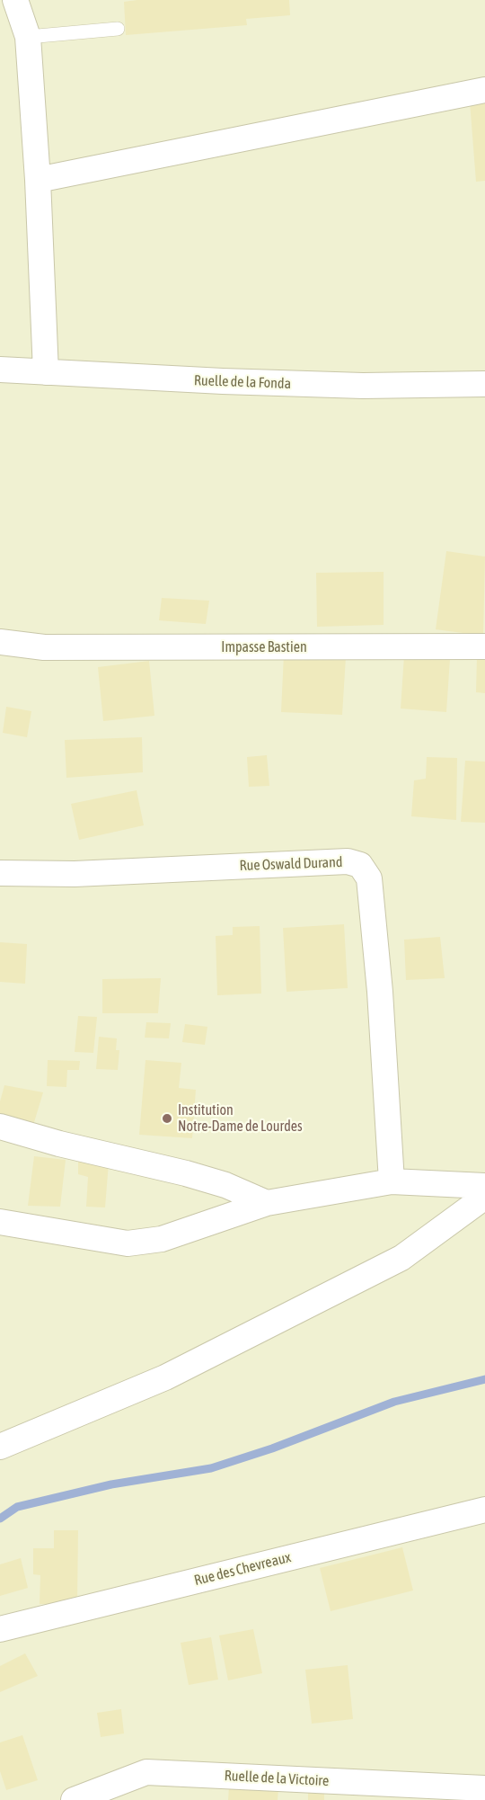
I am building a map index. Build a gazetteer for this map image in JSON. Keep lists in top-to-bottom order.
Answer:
{
  "streets": {
    "street": [
      "Ruelle de la Fonda",
      "Impasse Bastien",
      "Rue Oswald Durand",
      "Rue des Chevreaux",
      "Ruelle de la Victoire"
    ]
  },
  "places": ["Institution Notre-Dame de Lourdes"]
}
